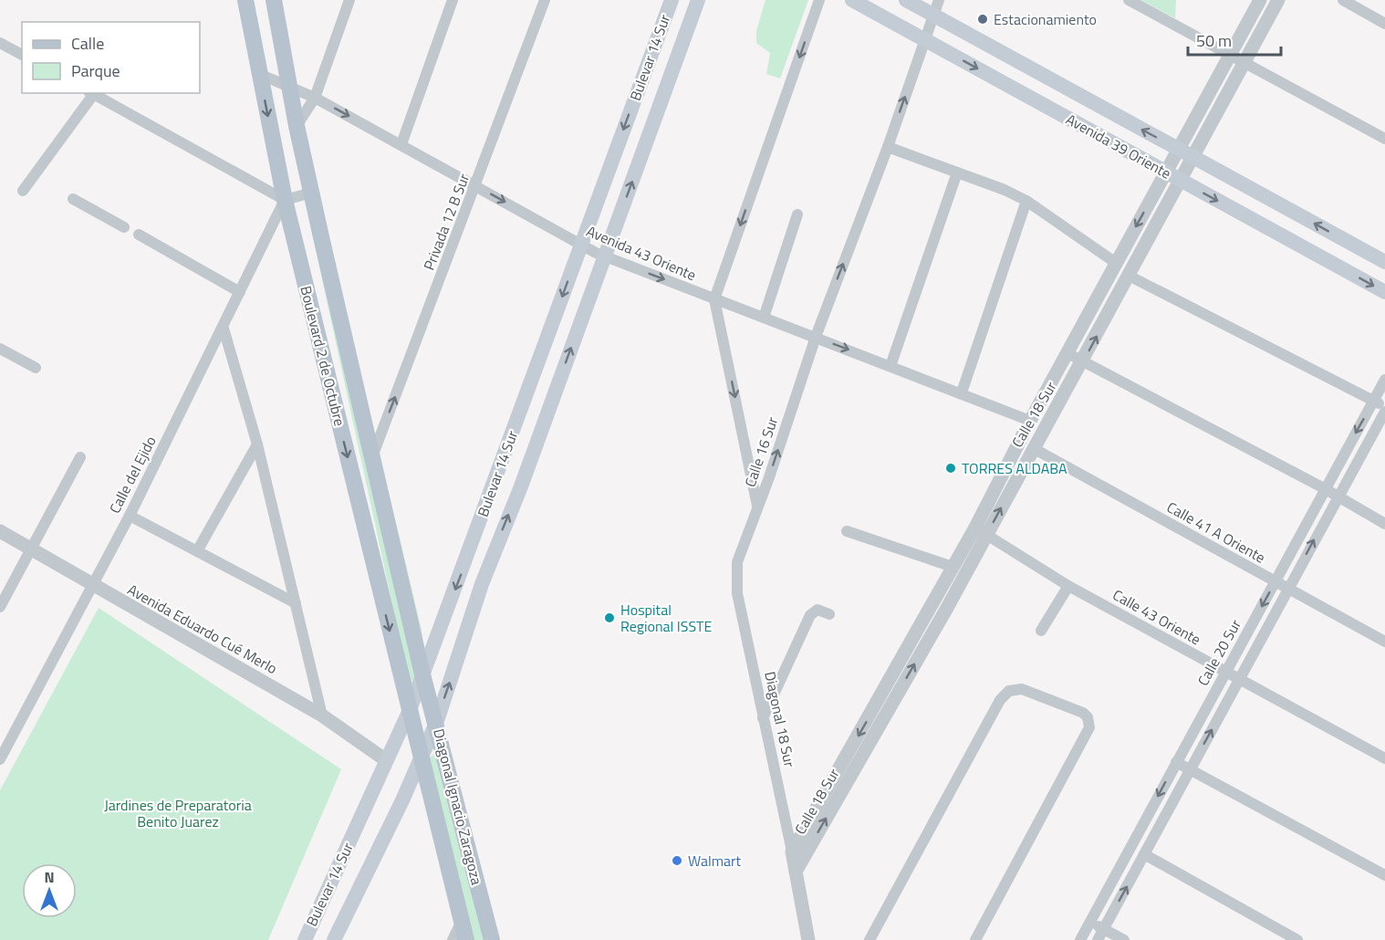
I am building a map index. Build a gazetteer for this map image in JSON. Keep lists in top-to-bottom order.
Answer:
{
  "streets": {
    "main road": [
      "Bulevar 14 Sur",
      "Avenida 39 Oriente",
      "Boulevard 2 de Octubre",
      "Diagonal Ignacio Zaragoza"
    ],
    "street": [
      "Privada 12 B Sur",
      "Avenida 43 Oriente",
      "Calle 18 Sur",
      "Calle 16 Sur",
      "Calle del Ejido",
      "Calle 41 A Oriente",
      "Calle 43 Oriente",
      "Avenida Eduardo Cué Merlo",
      "Calle 20 Sur",
      "Diagonal 18 Sur"
    ]
  },
  "crossings": [
    ["Bulevar 14 Sur", "Avenida 43 Oriente"],
    ["Bulevar 14 Sur", "Boulevard 2 de Octubre"],
    ["Bulevar 14 Sur", "Avenida Eduardo Cué Merlo"],
    ["Bulevar 14 Sur", "Diagonal Ignacio Zaragoza"],
    ["Avenida 39 Oriente", "Calle 18 Sur"],
    ["Avenida 39 Oriente", "Calle 16 Sur"],
    ["Privada 12 B Sur", "Avenida 43 Oriente"],
    ["Privada 12 B Sur", "Boulevard 2 de Octubre"],
    ["Avenida 43 Oriente", "Boulevard 2 de Octubre"],
    ["Avenida 43 Oriente", "Calle 18 Sur"],
    ["Avenida 43 Oriente", "Calle 16 Sur"],
    ["Boulevard 2 de Octubre", "Calle del Ejido"],
    ["Boulevard 2 de Octubre", "Diagonal Ignacio Zaragoza"],
    ["Calle 18 Sur", "Calle 41 A Oriente"],
    ["Calle 18 Sur", "Calle 43 Oriente"],
    ["Calle 18 Sur", "Diagonal 18 Sur"],
    ["Calle 16 Sur", "Diagonal 18 Sur"],
    ["Calle del Ejido", "Avenida Eduardo Cué Merlo"],
    ["Calle 41 A Oriente", "Calle 20 Sur"],
    ["Calle 43 Oriente", "Calle 20 Sur"]
  ],
  "one_way": ["Privada 12 B Sur", "Avenida 43 Oriente"],
  "parks": ["Jardines de Preparatoria Benito Juarez"],
  "places": [
    "Estacionamiento",
    "TORRES ALDABA",
    "Hospital Regional ISSTE",
    "Walmart"
  ],
  "legend": ["Calle", "Parque"],
  "scale_bar": "50 m",
  "north": "top"
}
